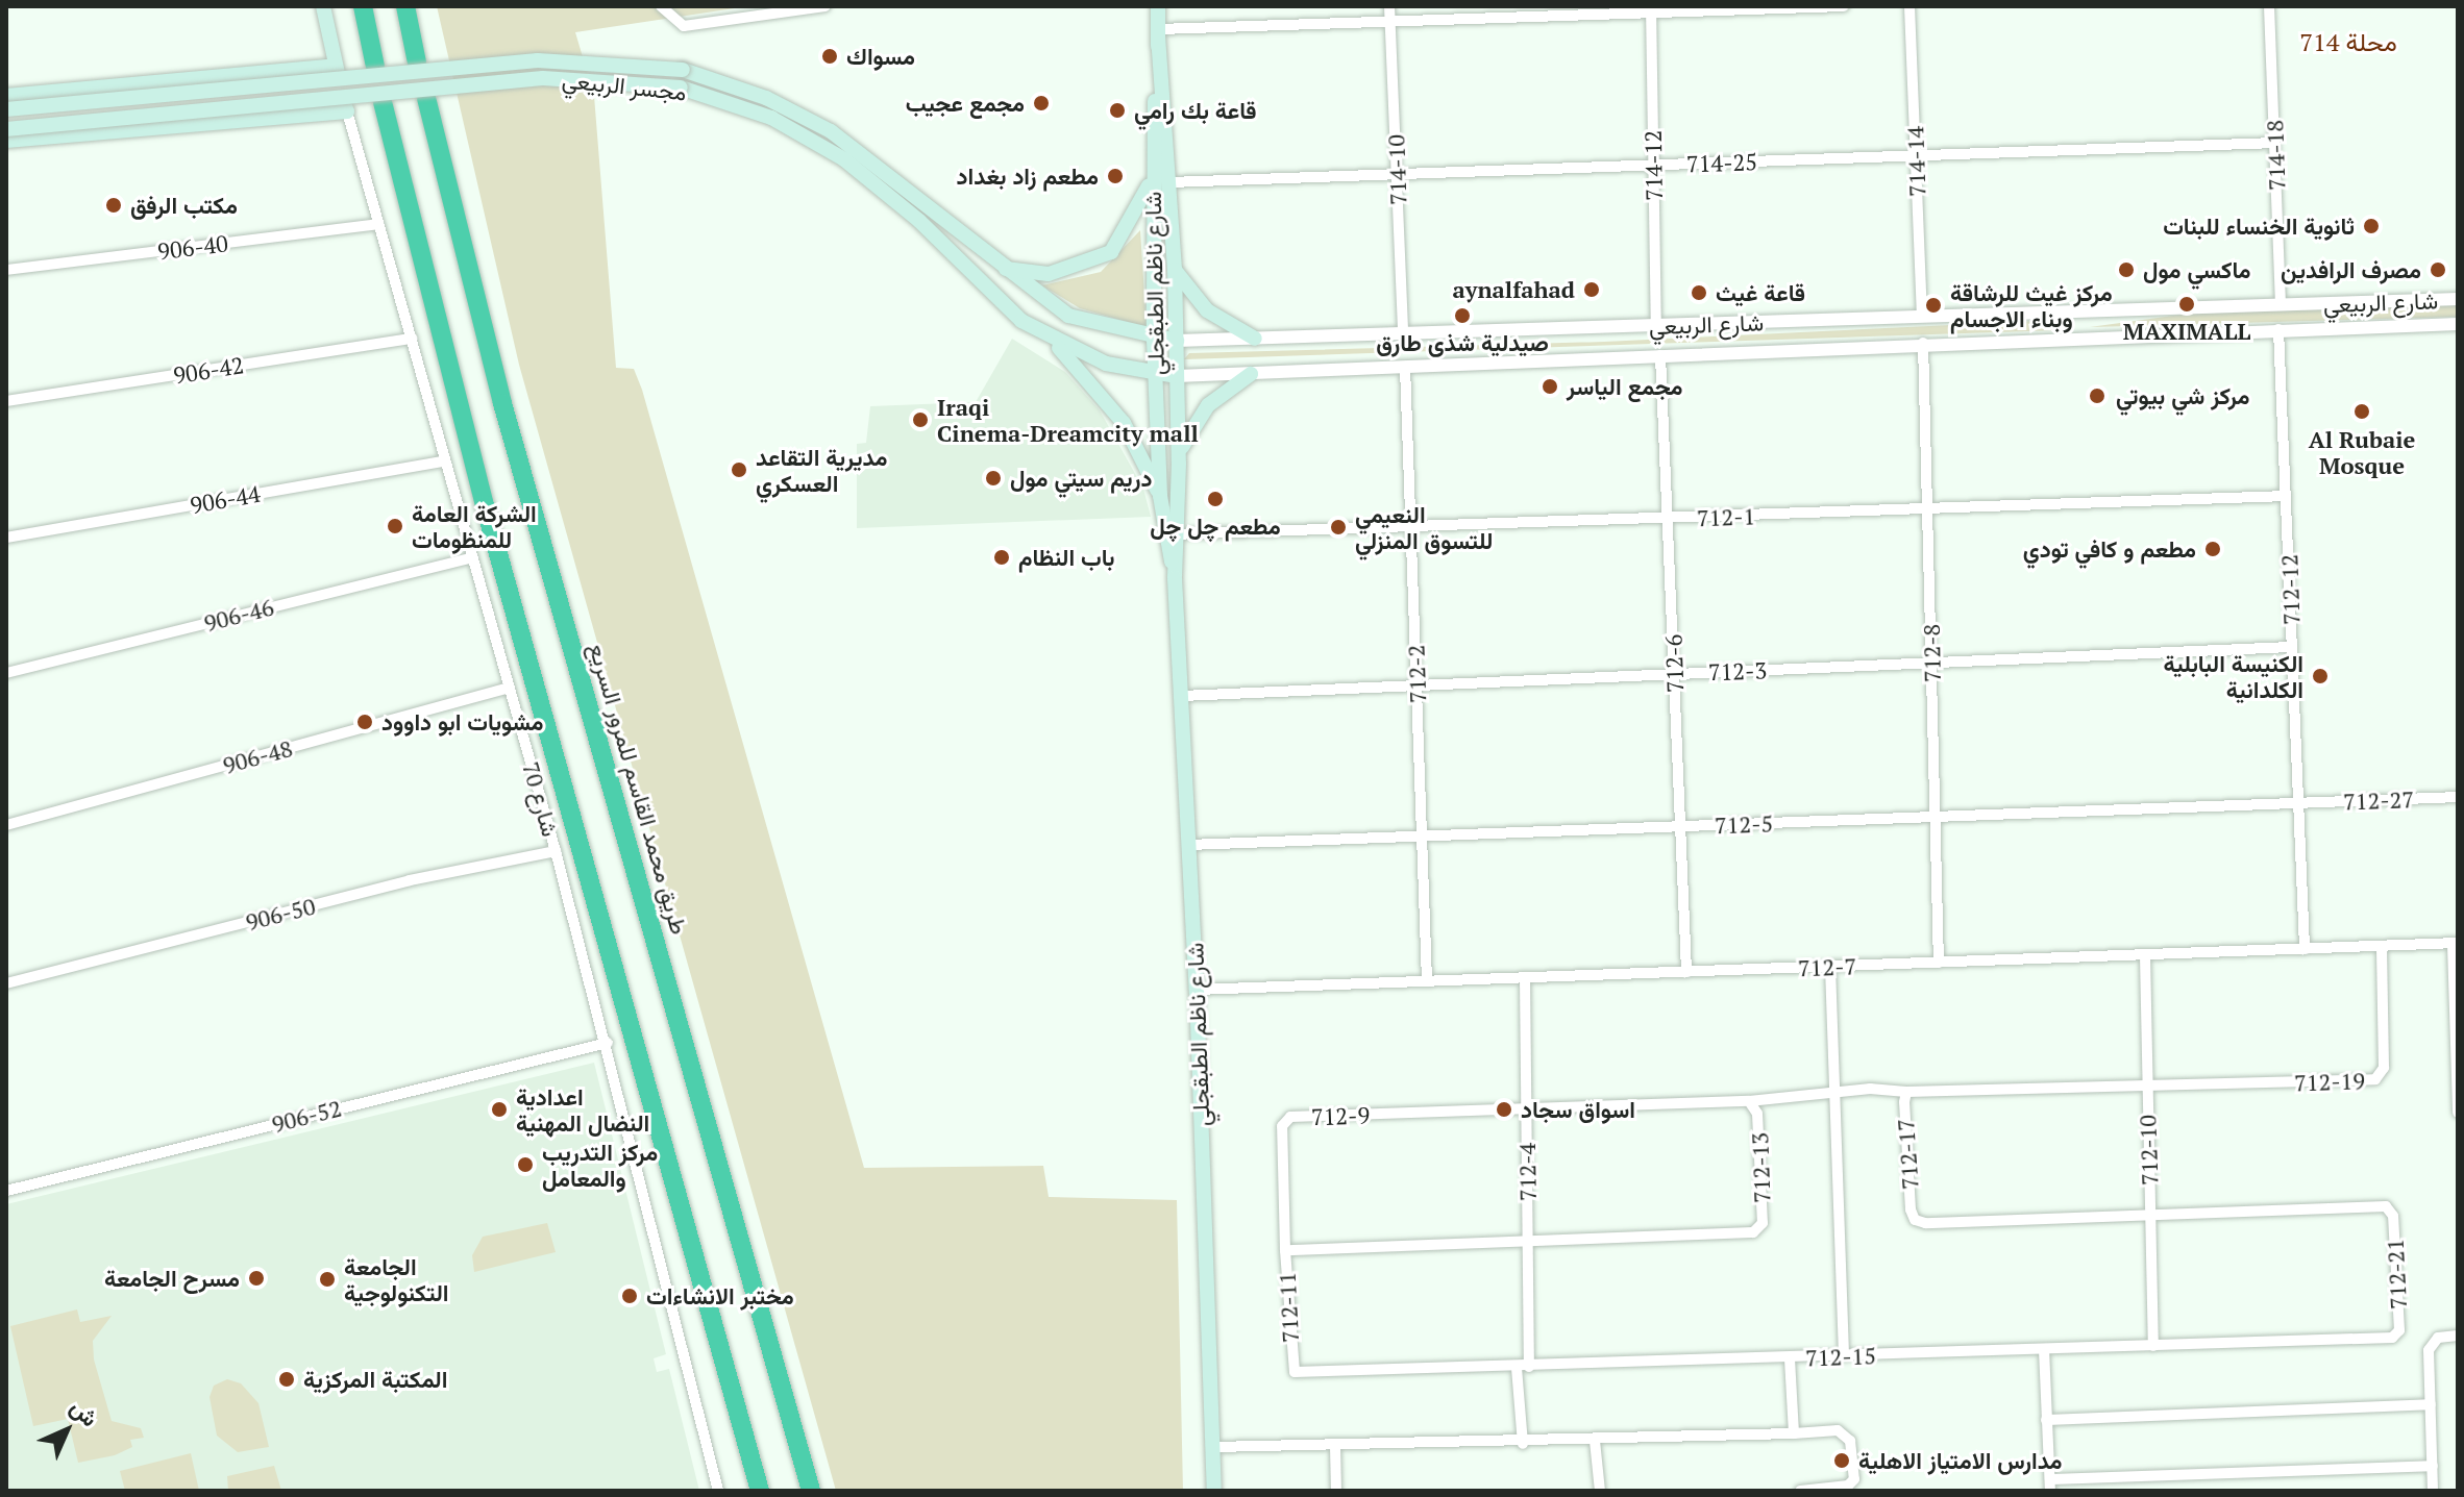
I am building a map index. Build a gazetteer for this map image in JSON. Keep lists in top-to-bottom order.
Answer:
{
  "streets": {
    "highway": ["طريق محمد القاسم للمرور السريع"],
    "main road": ["مجسر الربيعي", "شارع ناظم الطبقجلي", "شارع الربيعي"],
    "street": [
      "714-18",
      "714-14",
      "714-25",
      "714-12",
      "714-10",
      "906-40",
      "906-42",
      "906-44",
      "712-1",
      "712-12",
      "906-46",
      "712-8",
      "712-6",
      "712-3",
      "712-2",
      "906-48",
      "شارع 70",
      "712-27",
      "712-5",
      "906-50",
      "712-7",
      "712-19",
      "906-52",
      "712-9",
      "712-10",
      "712-17",
      "712-13",
      "712-4",
      "712-21",
      "712-11",
      "712-15"
    ]
  },
  "crossings": [
    ["مجسر الربيعي", "شارع ناظم الطبقجلي"],
    ["مجسر الربيعي", "شارع الربيعي"],
    ["714-18", "714-25"],
    ["714-18", "شارع الربيعي"],
    ["714-14", "714-25"],
    ["714-14", "شارع الربيعي"],
    ["714-25", "714-12"],
    ["714-25", "714-10"],
    ["714-25", "شارع ناظم الطبقجلي"],
    ["714-12", "شارع الربيعي"],
    ["714-10", "شارع الربيعي"],
    ["906-40", "شارع 70"],
    ["شارع ناظم الطبقجلي", "شارع الربيعي"],
    ["شارع ناظم الطبقجلي", "712-1"],
    ["شارع ناظم الطبقجلي", "712-3"],
    ["شارع ناظم الطبقجلي", "712-5"],
    ["شارع ناظم الطبقجلي", "712-7"],
    ["شارع الربيعي", "712-12"],
    ["شارع الربيعي", "712-8"],
    ["شارع الربيعي", "712-6"],
    ["شارع الربيعي", "712-2"],
    ["906-42", "شارع 70"],
    ["906-44", "شارع 70"],
    ["712-1", "712-12"],
    ["712-1", "712-8"],
    ["712-1", "712-6"],
    ["712-1", "712-2"],
    ["712-12", "712-3"],
    ["712-12", "712-27"],
    ["712-12", "712-5"],
    ["712-12", "712-7"],
    ["906-46", "شارع 70"],
    ["712-8", "712-3"],
    ["712-8", "712-5"],
    ["712-8", "712-7"],
    ["712-6", "712-3"],
    ["712-6", "712-5"],
    ["712-6", "712-7"],
    ["712-3", "712-2"],
    ["712-2", "712-5"],
    ["712-2", "712-7"],
    ["906-48", "شارع 70"],
    ["شارع 70", "906-50"],
    ["شارع 70", "906-52"],
    ["712-27", "712-5"],
    ["712-7", "712-19"],
    ["712-7", "712-10"],
    ["712-7", "712-4"],
    ["712-19", "712-10"],
    ["712-19", "712-17"],
    ["712-9", "712-13"],
    ["712-9", "712-4"],
    ["712-9", "712-11"],
    ["712-10", "712-17"],
    ["712-10", "712-21"],
    ["712-10", "712-15"],
    ["712-17", "712-21"],
    ["712-13", "712-4"],
    ["712-13", "712-11"],
    ["712-4", "712-11"],
    ["712-4", "712-15"],
    ["712-21", "712-15"],
    ["712-11", "712-15"]
  ],
  "districts": ["محلة 714"],
  "places": [
    "مسواك",
    "مجمع عجيب",
    "قاعة بك رامي",
    "مطعم زاد بغداد",
    "مكتب الرفق",
    "ثانوية الخنساء للبنات",
    "ماكسي مول",
    "مصرف الرافدين",
    "aynalfahad",
    "قاعة غيث",
    "MAXIMALL",
    "مركز غيث للرشاقة وبناء الاجسام",
    "صيدلية شذى طارق",
    "مجمع الياسر",
    "مركز شي بيوتي",
    "Al Rubaie Mosque",
    "Iraqi Cinema-Dreamcity mall",
    "مديرية التقاعد العسكري",
    "دريم سيتي مول",
    "مطعم چل چل",
    "الشركة العامة للمنظومات",
    "النعيمي للتسوق المنزلي",
    "مطعم و كافي تودي",
    "باب النظام",
    "الكنيسة البابلية الكلدانية",
    "مشويات ابو داوود",
    "اعدادية النضال المهنية",
    "اسواق سجاد",
    "مركز التدريب والمعامل",
    "مسرح الجامعة",
    "الجامعة التكنولوجية",
    "مختبر الانشاءات",
    "المكتبة المركزية",
    "مدارس الامتياز الاهلية"
  ],
  "north": "top right"
}
